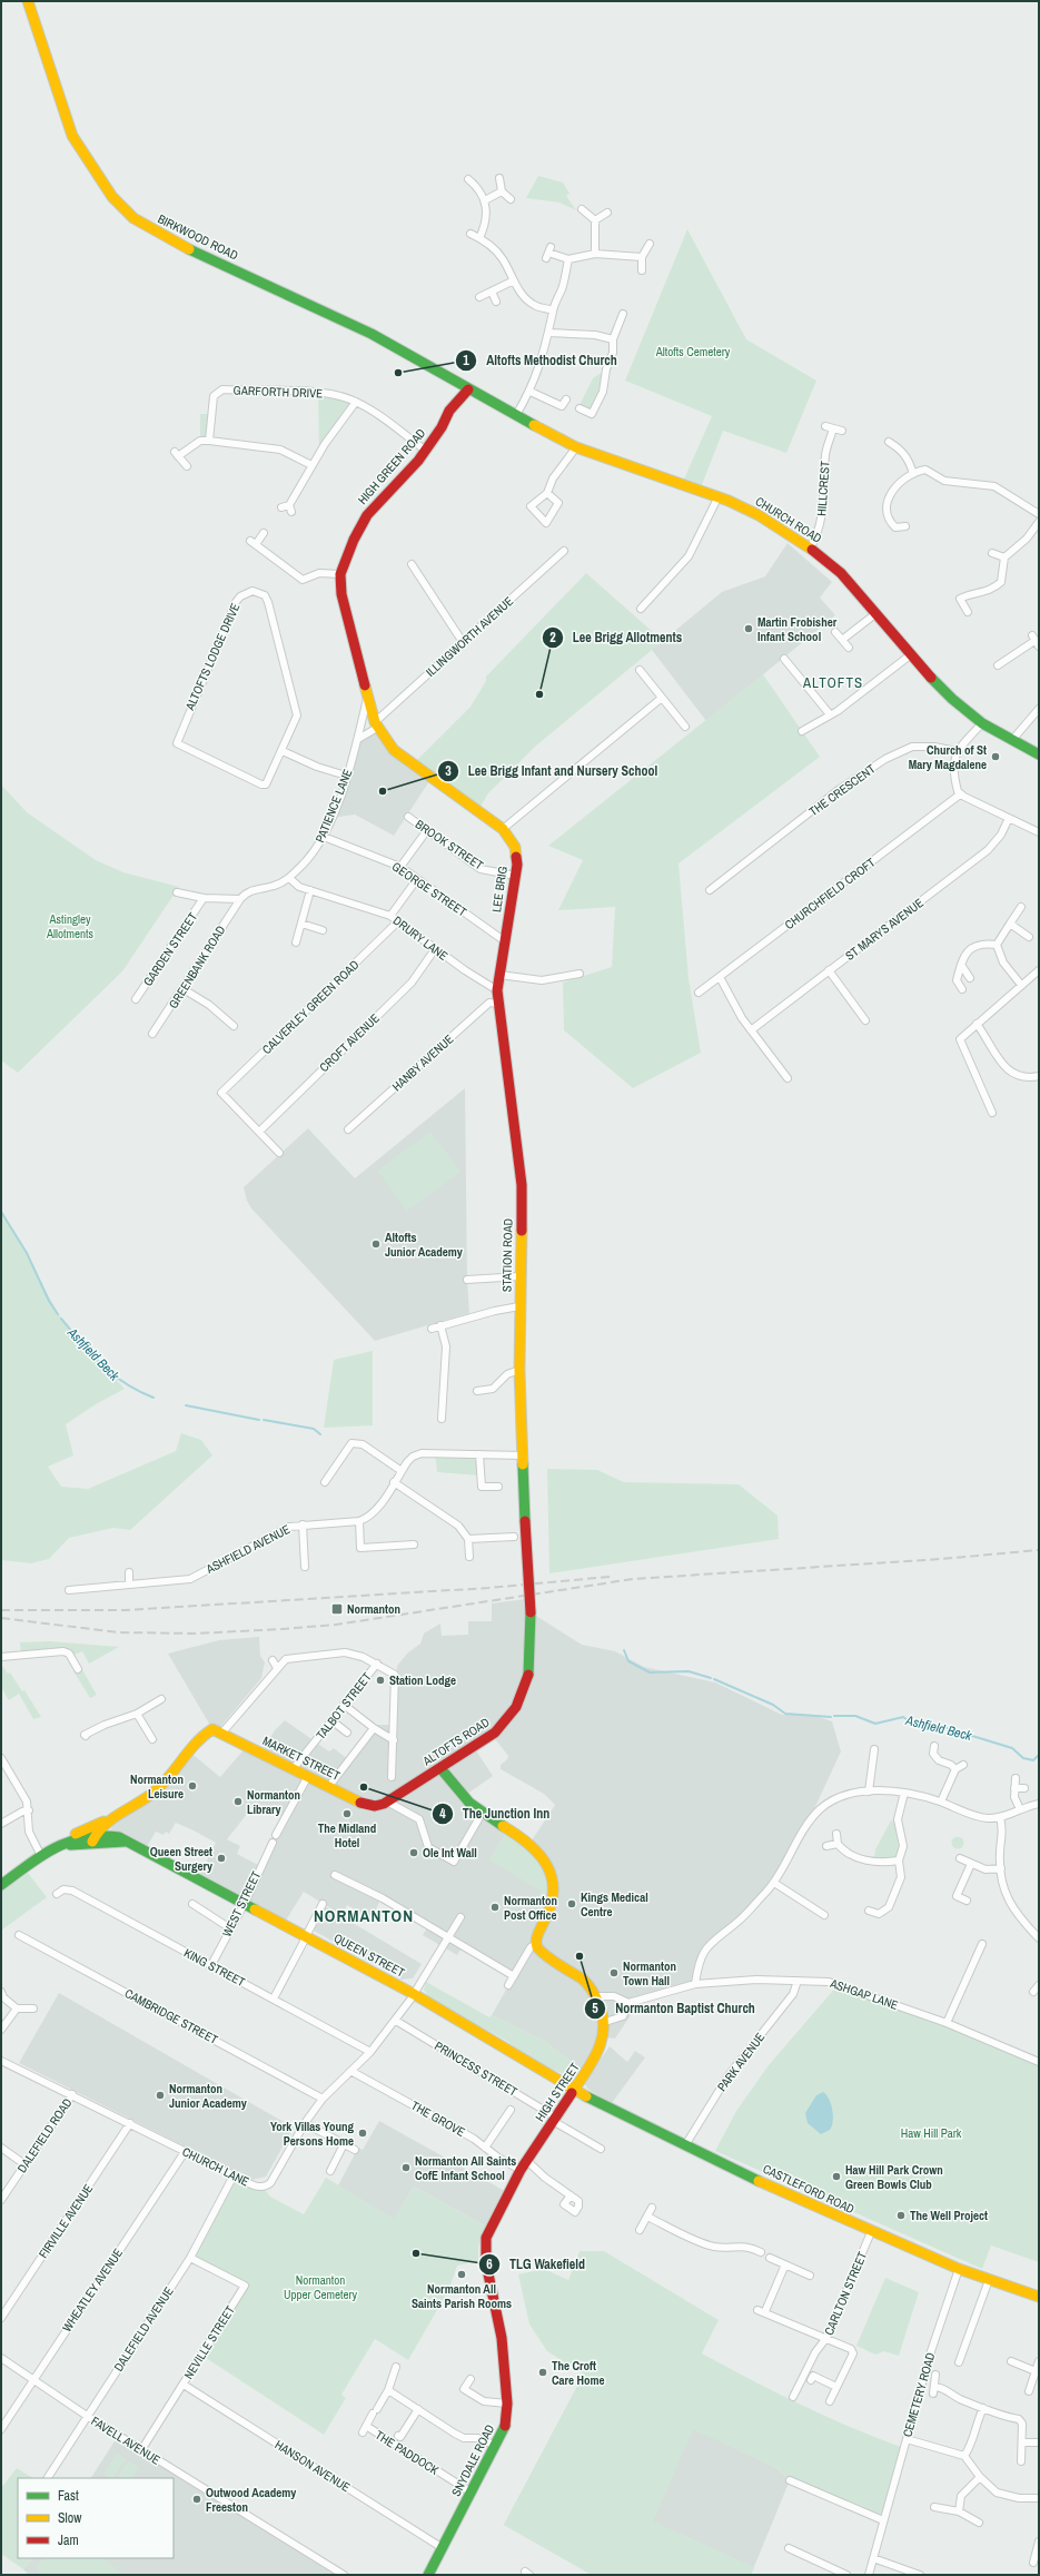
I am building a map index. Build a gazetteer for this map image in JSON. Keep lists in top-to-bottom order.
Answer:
{
  "streets": {
    "street": [
      "BIRKWOOD ROAD",
      "GARFORTH DRIVE",
      "HIGH GREEN ROAD",
      "HILLCREST",
      "CHURCH ROAD",
      "ILLINGWORTH AVENUE",
      "ALTOFTS LODGE DRIVE",
      "THE CRESCENT",
      "PATIENCE LANE",
      "BROOK STREET",
      "GEORGE STREET",
      "LEE BRIG",
      "CHURCHFIELD CROFT",
      "ST MARYS AVENUE",
      "DRURY LANE",
      "GARDEN STREET",
      "GREENBANK ROAD",
      "CALVERLEY GREEN ROAD",
      "CROFT AVENUE",
      "HANBY AVENUE",
      "STATION ROAD",
      "ASHFIELD AVENUE",
      "TALBOT STREET",
      "ALTOFTS ROAD",
      "MARKET STREET",
      "WEST STREET",
      "QUEEN STREET",
      "KING STREET",
      "ASHGAP LANE",
      "CAMBRIDGE STREET",
      "PARK AVENUE",
      "PRINCESS STREET",
      "HIGH STREET",
      "THE GROVE",
      "DALEFIELD ROAD",
      "CHURCH LANE",
      "CASTLEFORD ROAD",
      "FIRVILLE AVENUE",
      "WHEATLEY AVENUE",
      "CARLTON STREET",
      "DALEFIELD AVENUE",
      "NEVILLE STREET",
      "CEMETERY ROAD",
      "FAVELL AVENUE",
      "THE PADDOCK",
      "SNYDALE ROAD",
      "HANSON AVENUE"
    ]
  },
  "crossings": [
    ["BIRKWOOD ROAD", "HIGH GREEN ROAD"],
    ["BIRKWOOD ROAD", "CHURCH ROAD"],
    ["GARFORTH DRIVE", "HIGH GREEN ROAD"],
    ["HIGH GREEN ROAD", "CHURCH ROAD"],
    ["HIGH GREEN ROAD", "ILLINGWORTH AVENUE"],
    ["HIGH GREEN ROAD", "PATIENCE LANE"],
    ["HIGH GREEN ROAD", "LEE BRIG"],
    ["HILLCREST", "CHURCH ROAD"],
    ["ILLINGWORTH AVENUE", "LEE BRIG"],
    ["PATIENCE LANE", "GEORGE STREET"],
    ["PATIENCE LANE", "DRURY LANE"],
    ["PATIENCE LANE", "GREENBANK ROAD"],
    ["BROOK STREET", "LEE BRIG"],
    ["GEORGE STREET", "LEE BRIG"],
    ["LEE BRIG", "DRURY LANE"],
    ["LEE BRIG", "STATION ROAD"],
    ["DRURY LANE", "CALVERLEY GREEN ROAD"],
    ["DRURY LANE", "CROFT AVENUE"],
    ["DRURY LANE", "STATION ROAD"],
    ["CALVERLEY GREEN ROAD", "CROFT AVENUE"],
    ["HANBY AVENUE", "STATION ROAD"],
    ["STATION ROAD", "ALTOFTS ROAD"],
    ["TALBOT STREET", "MARKET STREET"],
    ["ALTOFTS ROAD", "MARKET STREET"],
    ["WEST STREET", "QUEEN STREET"],
    ["WEST STREET", "KING STREET"],
    ["QUEEN STREET", "HIGH STREET"],
    ["QUEEN STREET", "CHURCH LANE"],
    ["QUEEN STREET", "CASTLEFORD ROAD"],
    ["KING STREET", "CHURCH LANE"],
    ["ASHGAP LANE", "PARK AVENUE"],
    ["CAMBRIDGE STREET", "CHURCH LANE"],
    ["PARK AVENUE", "CASTLEFORD ROAD"],
    ["PRINCESS STREET", "HIGH STREET"],
    ["PRINCESS STREET", "CHURCH LANE"],
    ["HIGH STREET", "THE GROVE"],
    ["HIGH STREET", "CASTLEFORD ROAD"],
    ["HIGH STREET", "SNYDALE ROAD"],
    ["THE GROVE", "CHURCH LANE"],
    ["DALEFIELD ROAD", "CHURCH LANE"],
    ["CHURCH LANE", "FIRVILLE AVENUE"],
    ["CHURCH LANE", "WHEATLEY AVENUE"],
    ["CHURCH LANE", "DALEFIELD AVENUE"],
    ["CASTLEFORD ROAD", "CARLTON STREET"],
    ["CASTLEFORD ROAD", "CEMETERY ROAD"],
    ["WHEATLEY AVENUE", "FAVELL AVENUE"],
    ["DALEFIELD AVENUE", "NEVILLE STREET"],
    ["DALEFIELD AVENUE", "FAVELL AVENUE"],
    ["NEVILLE STREET", "FAVELL AVENUE"],
    ["NEVILLE STREET", "HANSON AVENUE"],
    ["THE PADDOCK", "SNYDALE ROAD"],
    ["SNYDALE ROAD", "HANSON AVENUE"]
  ],
  "districts": ["ALTOFTS", "NORMANTON"],
  "water": ["Ashfield Beck"],
  "parks": [
    "Altofts Cemetery",
    "Astingley Allotments",
    "Haw Hill Park",
    "Normanton Upper Cemetery"
  ],
  "places": {
    "other": [
      "Altofts Methodist Church",
      "Martin Frobisher Infant School",
      "Lee Brigg Allotments",
      "Church of St Mary Magdalene",
      "Lee Brigg Infant and Nursery School",
      "Altofts Junior Academy",
      "Station Lodge",
      "Normanton Leisure",
      "The Junction Inn",
      "Normanton Library",
      "The Midland Hotel",
      "Ole Int Wall",
      "Queen Street Surgery",
      "Kings Medical Centre",
      "Normanton Post Office",
      "Normanton Baptist Church",
      "Normanton Town Hall",
      "Normanton Junior Academy",
      "York Villas Young Persons Home",
      "Normanton All Saints CofE Infant School",
      "Haw Hill Park Crown Green Bowls Club",
      "The Well Project",
      "TLG Wakefield",
      "Normanton All Saints Parish Rooms",
      "The Croft Care Home",
      "Outwood Academy Freeston"
    ],
    "transit": ["Normanton"]
  },
  "legend": ["Fast", "Slow", "Jam"]
}
